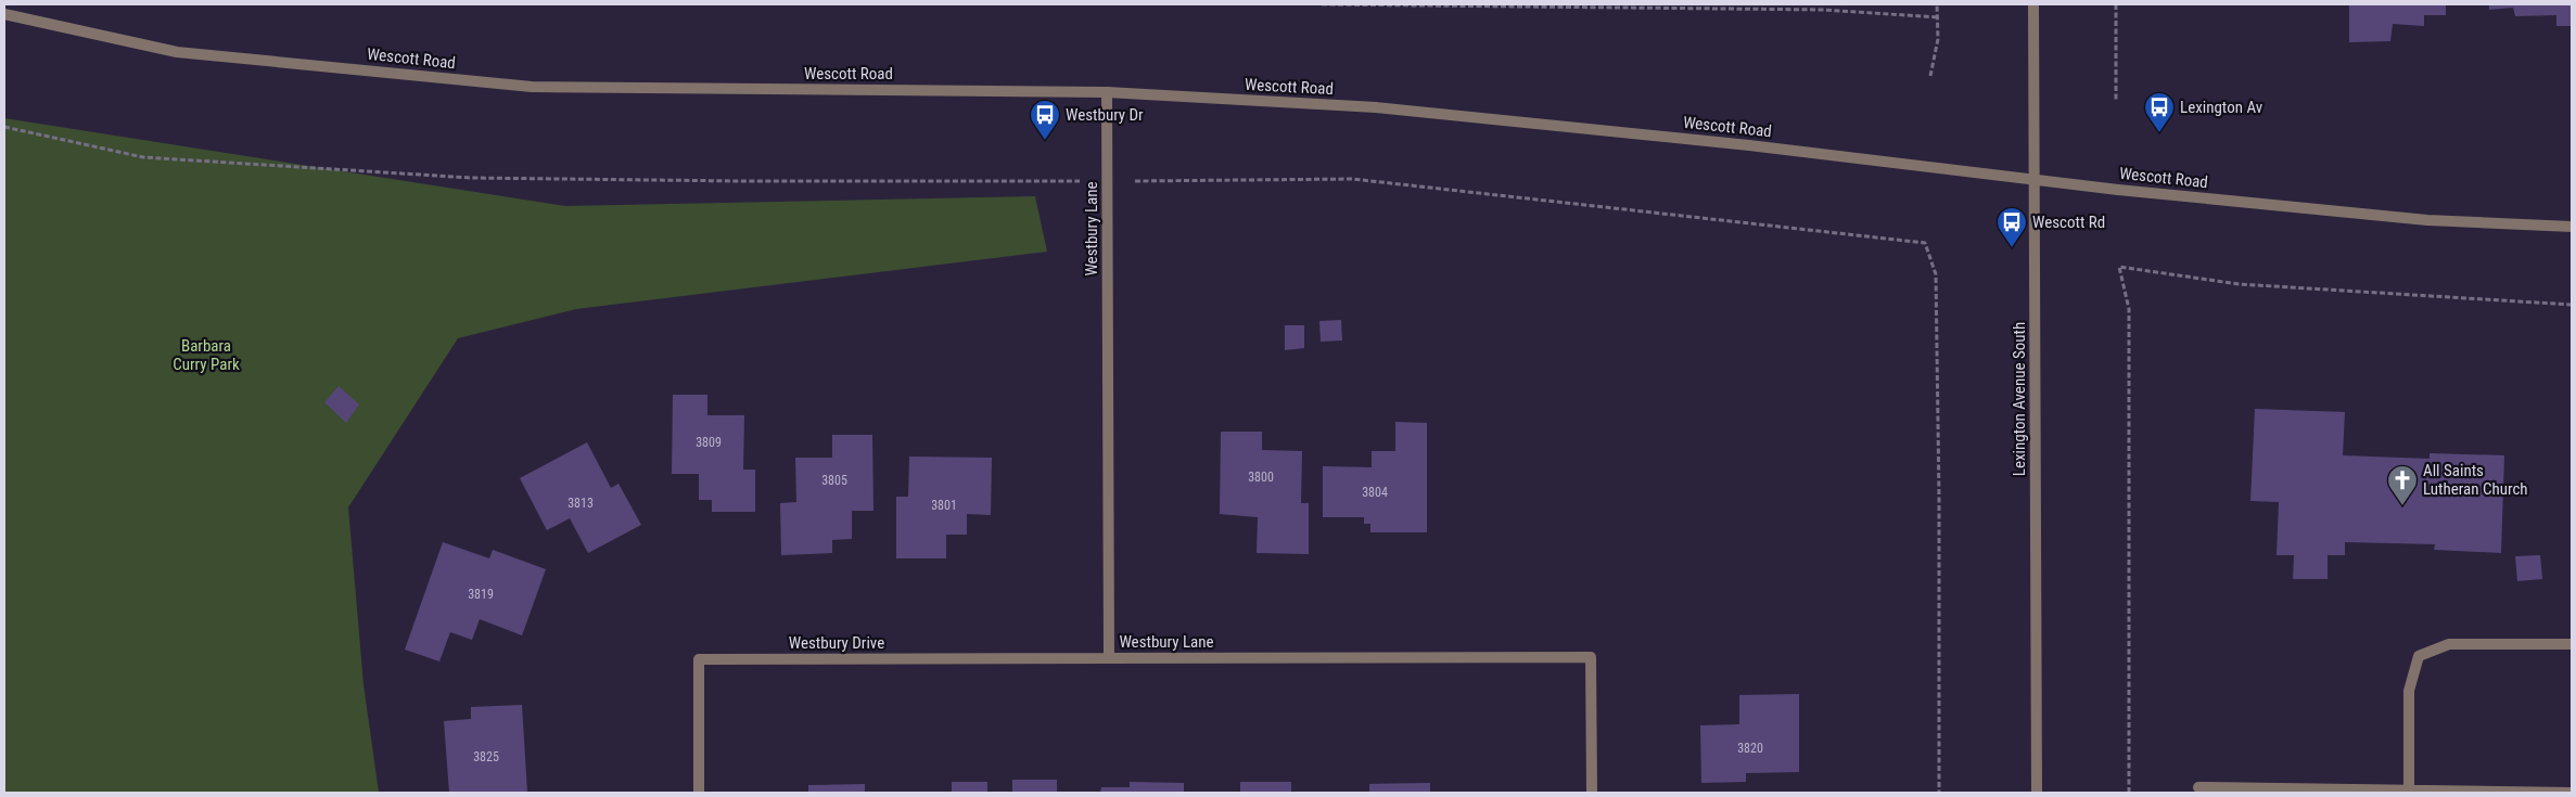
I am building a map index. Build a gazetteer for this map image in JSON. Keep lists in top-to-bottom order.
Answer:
{
  "streets": {
    "street": [
      "Wescott Road",
      "Westbury Lane",
      "Lexington Avenue South",
      "Westbury Drive"
    ]
  },
  "crossings": [
    ["Wescott Road", "Westbury Lane"],
    ["Wescott Road", "Lexington Avenue South"],
    ["Westbury Lane", "Westbury Drive"]
  ],
  "parks": ["Barbara Curry Park"],
  "places": {
    "bus stop": ["Lexington Av", "Westbury Dr", "Wescott Rd"],
    "church": ["All Saints Lutheran Church"]
  },
  "house_numbers": [
    "3809",
    "3800",
    "3805",
    "3804",
    "3813",
    "3801",
    "3819",
    "3820",
    "3825"
  ]
}
